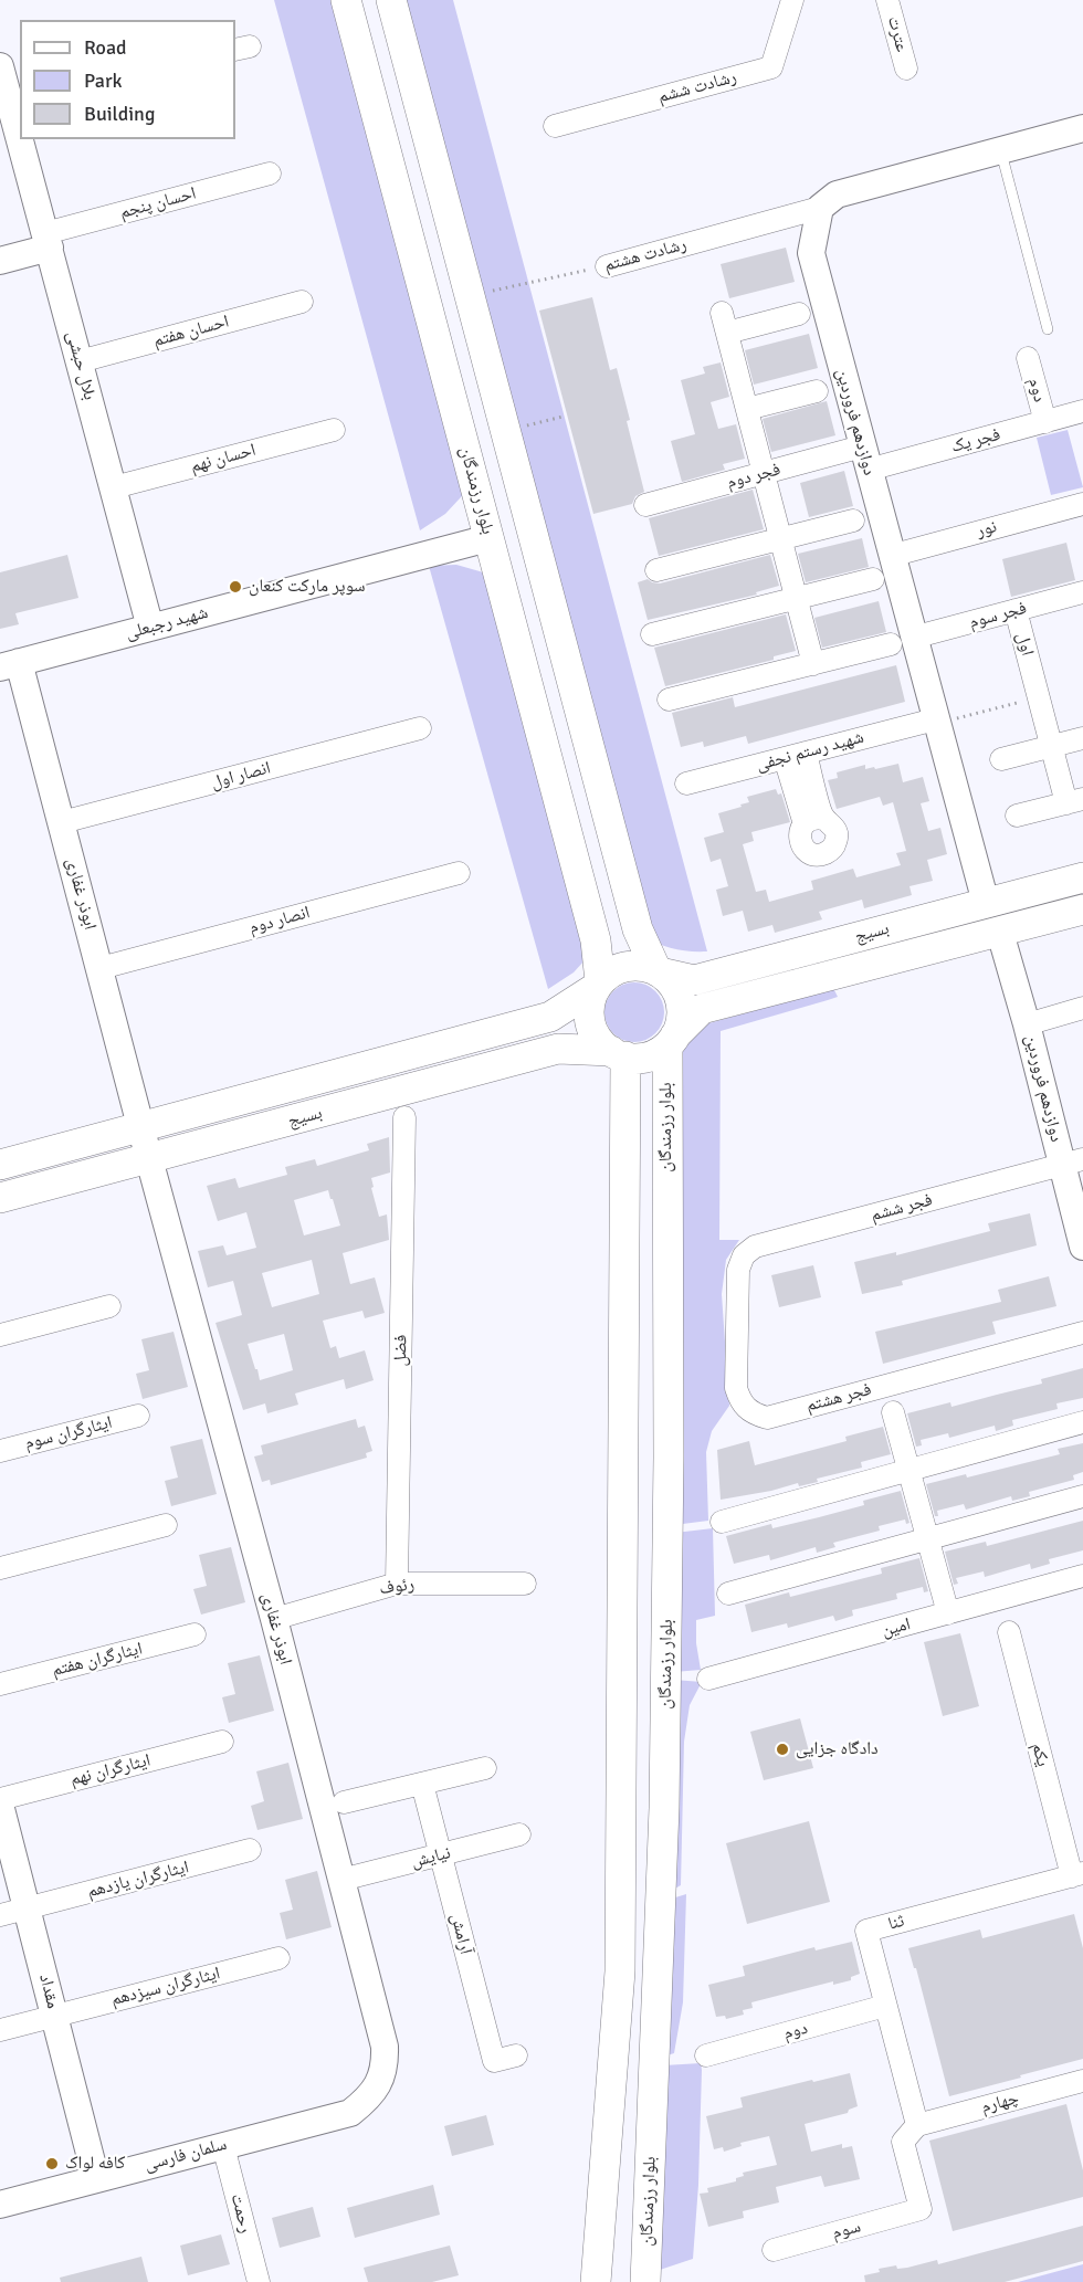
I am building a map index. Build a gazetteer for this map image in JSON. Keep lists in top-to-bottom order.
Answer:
{
  "streets": {
    "main road": ["بلوار رزمندگان", "بسیج"],
    "street": [
      "عترت",
      "رشادت ششم",
      "احسان پنجم",
      "رشادت هشتم",
      "احسان هفتم",
      "بلال حبشی",
      "دوم",
      "دوازدهم فروردین",
      "فجر یک",
      "احسان نهم",
      "فجر دوم",
      "نور",
      "فجر سوم",
      "شهید رجبعلی",
      "اول",
      "شهید رستم نجفی",
      "انصار اول",
      "ابوذر غفاری",
      "انصار دوم",
      "فجر ششم",
      "فضل",
      "فجر هشتم",
      "ایثارگران سوم",
      "رئوف",
      "امین",
      "ایثارگران هفتم",
      "یکم",
      "ایثارگران نهم",
      "نیایش",
      "ایثارگران یازدهم",
      "ثنا",
      "آرامش",
      "ایثارگران سیزدهم",
      "مقداد",
      "چهارم",
      "سلمان فارسی",
      "رحمت",
      "سوم"
    ]
  },
  "crossings": [
    ["احسان پنجم", "بلال حبشی"],
    ["رشادت هشتم", "دوازدهم فروردین"],
    ["احسان هفتم", "بلال حبشی"],
    ["بلال حبشی", "احسان نهم"],
    ["بلال حبشی", "شهید رجبعلی"],
    ["دوم", "فجر یک"],
    ["دوم", "ثنا"],
    ["دوازدهم فروردین", "فجر یک"],
    ["دوازدهم فروردین", "فجر دوم"],
    ["دوازدهم فروردین", "نور"],
    ["دوازدهم فروردین", "فجر سوم"],
    ["دوازدهم فروردین", "شهید رستم نجفی"],
    ["دوازدهم فروردین", "بسیج"],
    ["دوازدهم فروردین", "فجر ششم"],
    ["فجر یک", "فجر دوم"],
    ["بلوار رزمندگان", "شهید رجبعلی"],
    ["بلوار رزمندگان", "بسیج"],
    ["فجر سوم", "اول"],
    ["شهید رجبعلی", "ابوذر غفاری"],
    ["انصار اول", "ابوذر غفاری"],
    ["ابوذر غفاری", "انصار دوم"],
    ["ابوذر غفاری", "بسیج"],
    ["ابوذر غفاری", "رئوف"],
    ["ابوذر غفاری", "نیایش"],
    ["ابوذر غفاری", "سلمان فارسی"],
    ["فجر ششم", "فجر هشتم"],
    ["فضل", "رئوف"],
    ["یکم", "ثنا"],
    ["نیایش", "آرامش"],
    ["ایثارگران یازدهم", "مقداد"],
    ["ثنا", "چهارم"],
    ["ثنا", "سوم"],
    ["ایثارگران سیزدهم", "مقداد"],
    ["مقداد", "سلمان فارسی"],
    ["چهارم", "سوم"],
    ["سلمان فارسی", "رحمت"]
  ],
  "places": ["سوپر مارکت کنعان", "دادگاه جزایی", "کافه لواک"],
  "legend": ["Road", "Park", "Building"]
}
